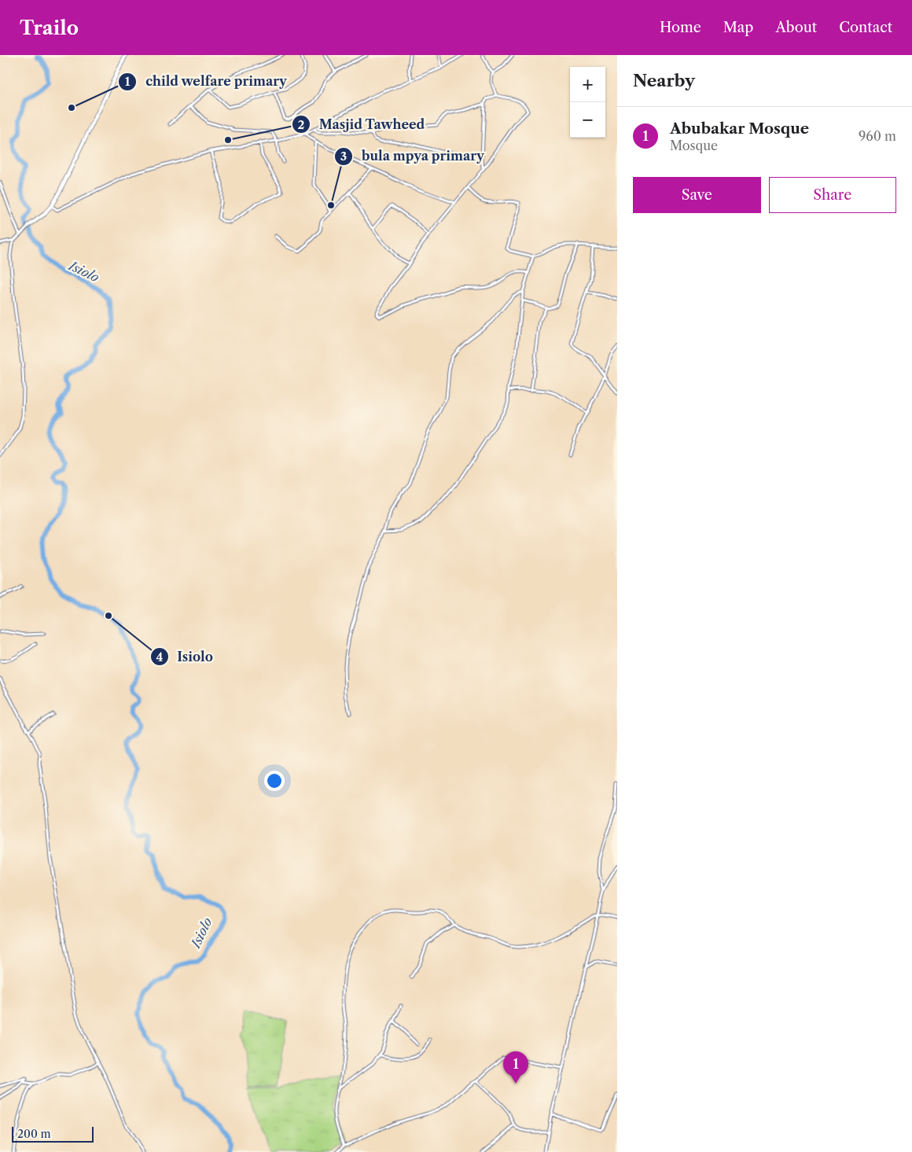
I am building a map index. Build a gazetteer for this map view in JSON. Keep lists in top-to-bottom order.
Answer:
{
  "water": ["Isiolo"],
  "places": [
    "child welfare primary",
    "Masjid Tawheed",
    "bula mpya primary",
    "Isiolo"
  ],
  "scale_bar": "200 m",
  "page": {
    "header": "Trailo",
    "nav": [
      "Home",
      "Map",
      "About",
      "Contact"
    ],
    "heading": "Nearby",
    "map_buttons": ["+", "−"],
    "list": [
      {
        "mark": "1",
        "name": "Abubakar Mosque",
        "note": "Mosque",
        "value": "960 m"
      }
    ],
    "buttons": ["Save", "Share"],
    "pins": "1",
    "scale": "200 m"
  }
}
